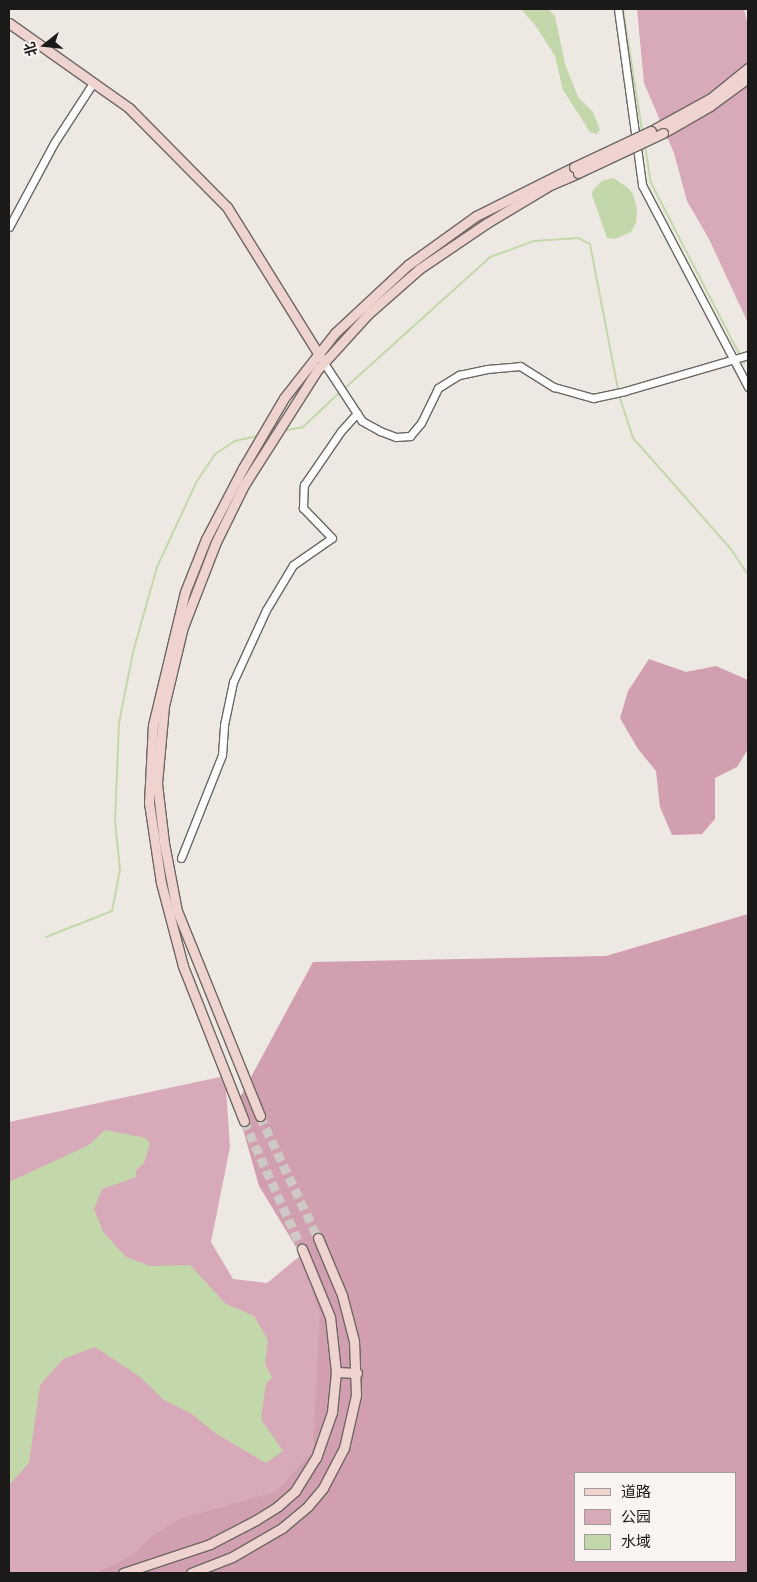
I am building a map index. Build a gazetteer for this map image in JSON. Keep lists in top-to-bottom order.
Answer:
{
  "legend": ["道路", "公园", "水域"],
  "north": "left"
}
